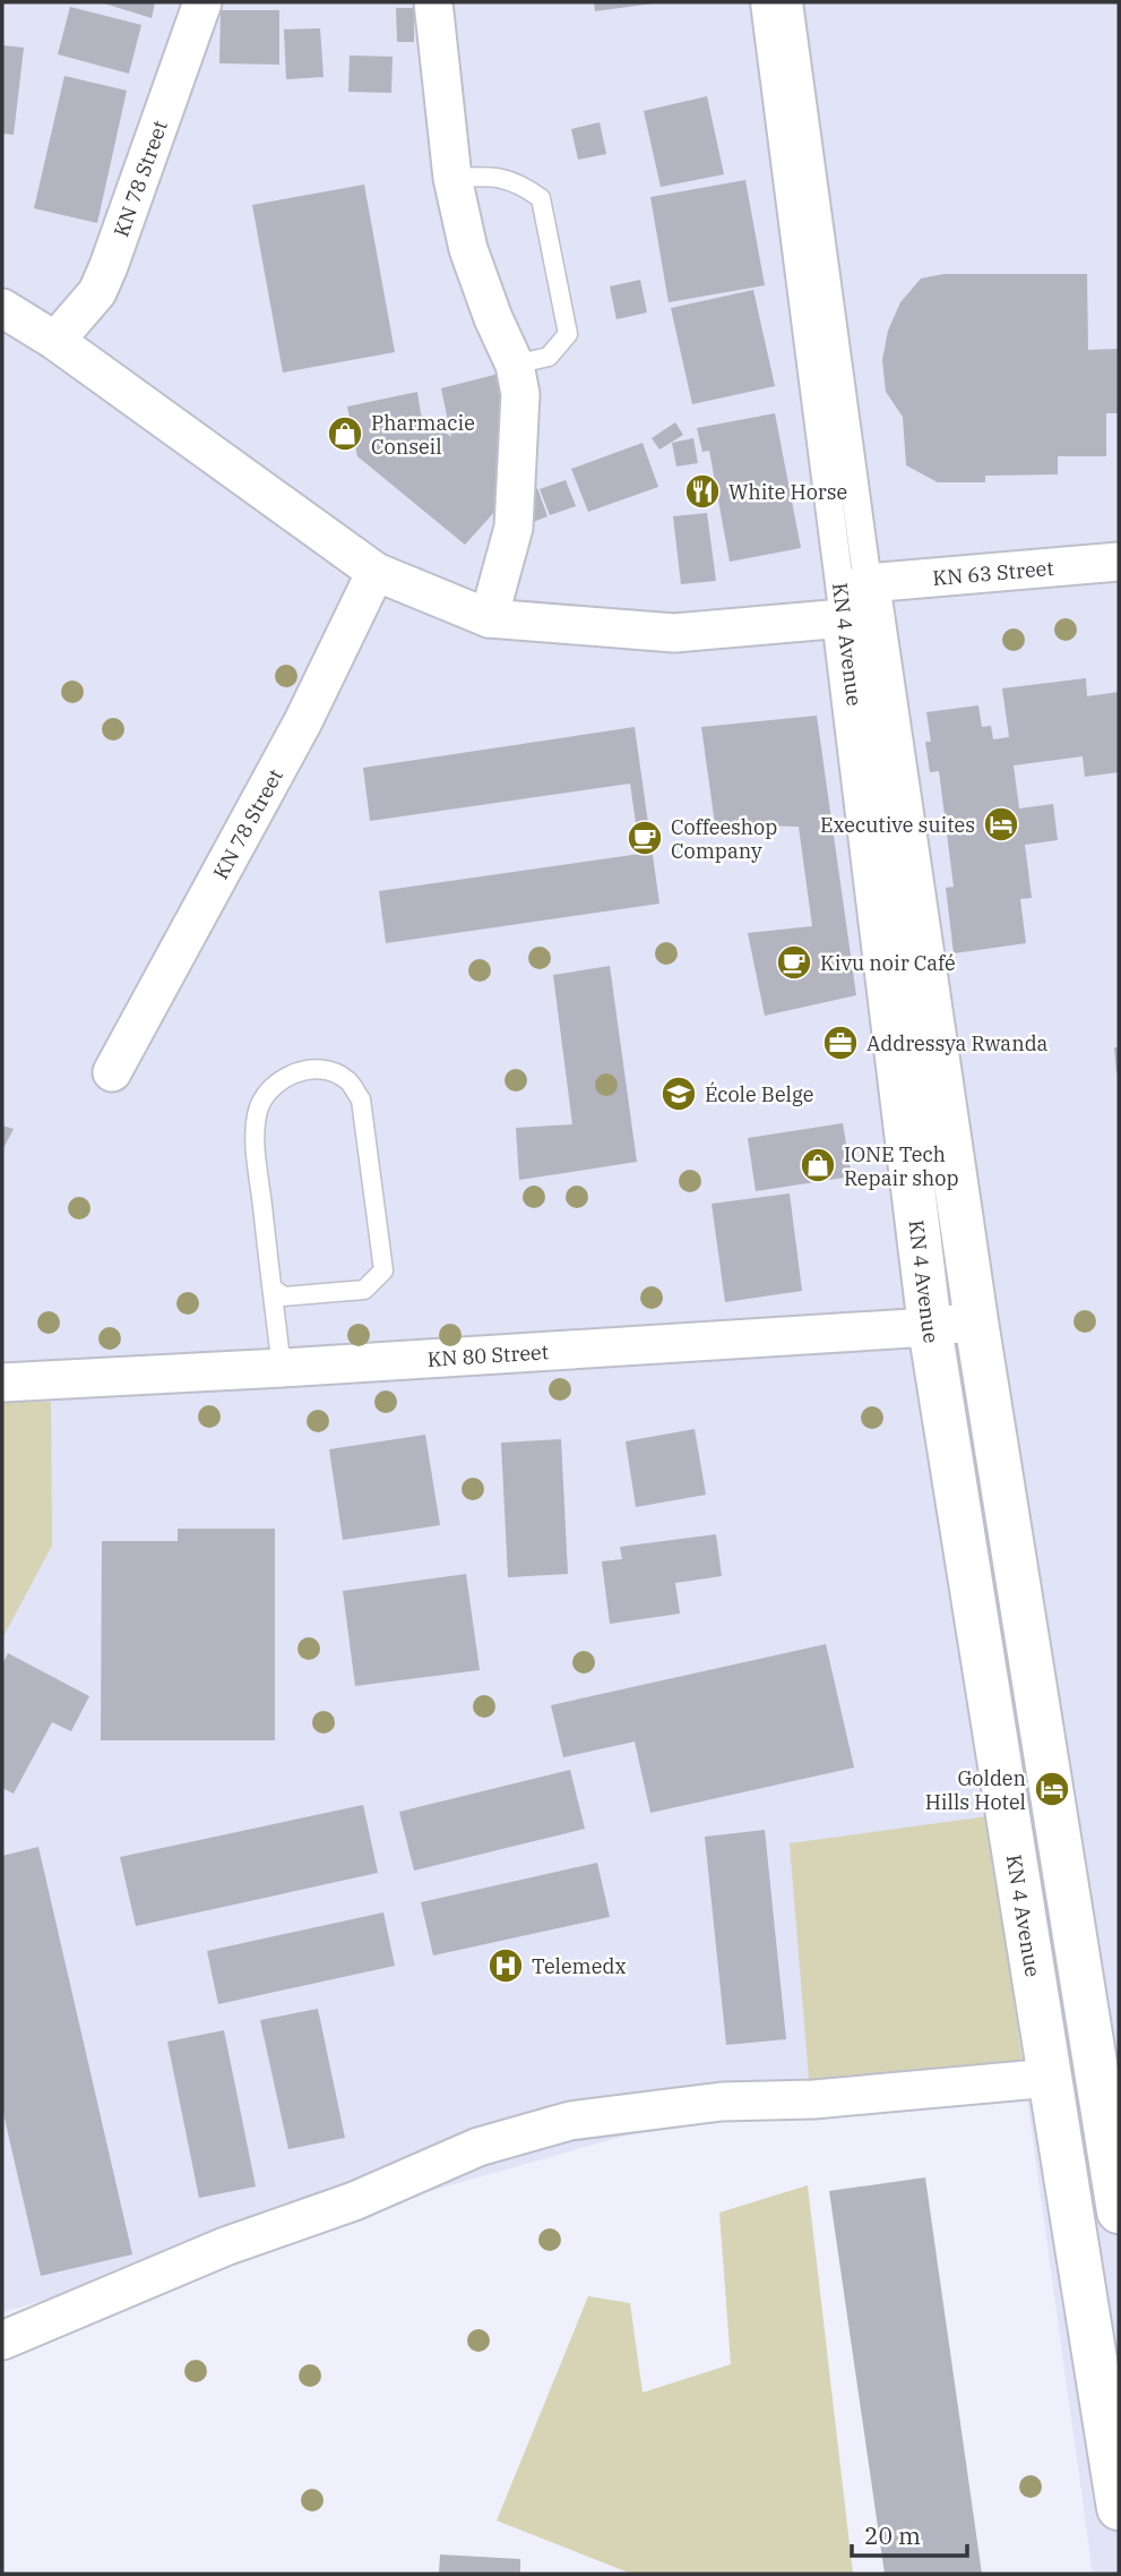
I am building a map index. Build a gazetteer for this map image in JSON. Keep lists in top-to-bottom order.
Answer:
{
  "streets": {
    "street": [
      "KN 78 Street",
      "KN 63 Street",
      "KN 4 Avenue",
      "KN 80 Street"
    ]
  },
  "crossings": [
    ["KN 63 Street", "KN 4 Avenue"],
    ["KN 4 Avenue", "KN 80 Street"]
  ],
  "places": {
    "shop": ["Pharmacie Conseil", "IONE Tech Repair shop"],
    "restaurant": ["White Horse"],
    "hotel": ["Executive suites", "Golden Hills Hotel"],
    "cafe": ["Coffeeshop Company", "Kivu noir Café"],
    "office": ["Addressya Rwanda"],
    "school or university": ["École Belge"],
    "hospital": ["Telemedx"]
  },
  "scale_bar": "20 m"
}
